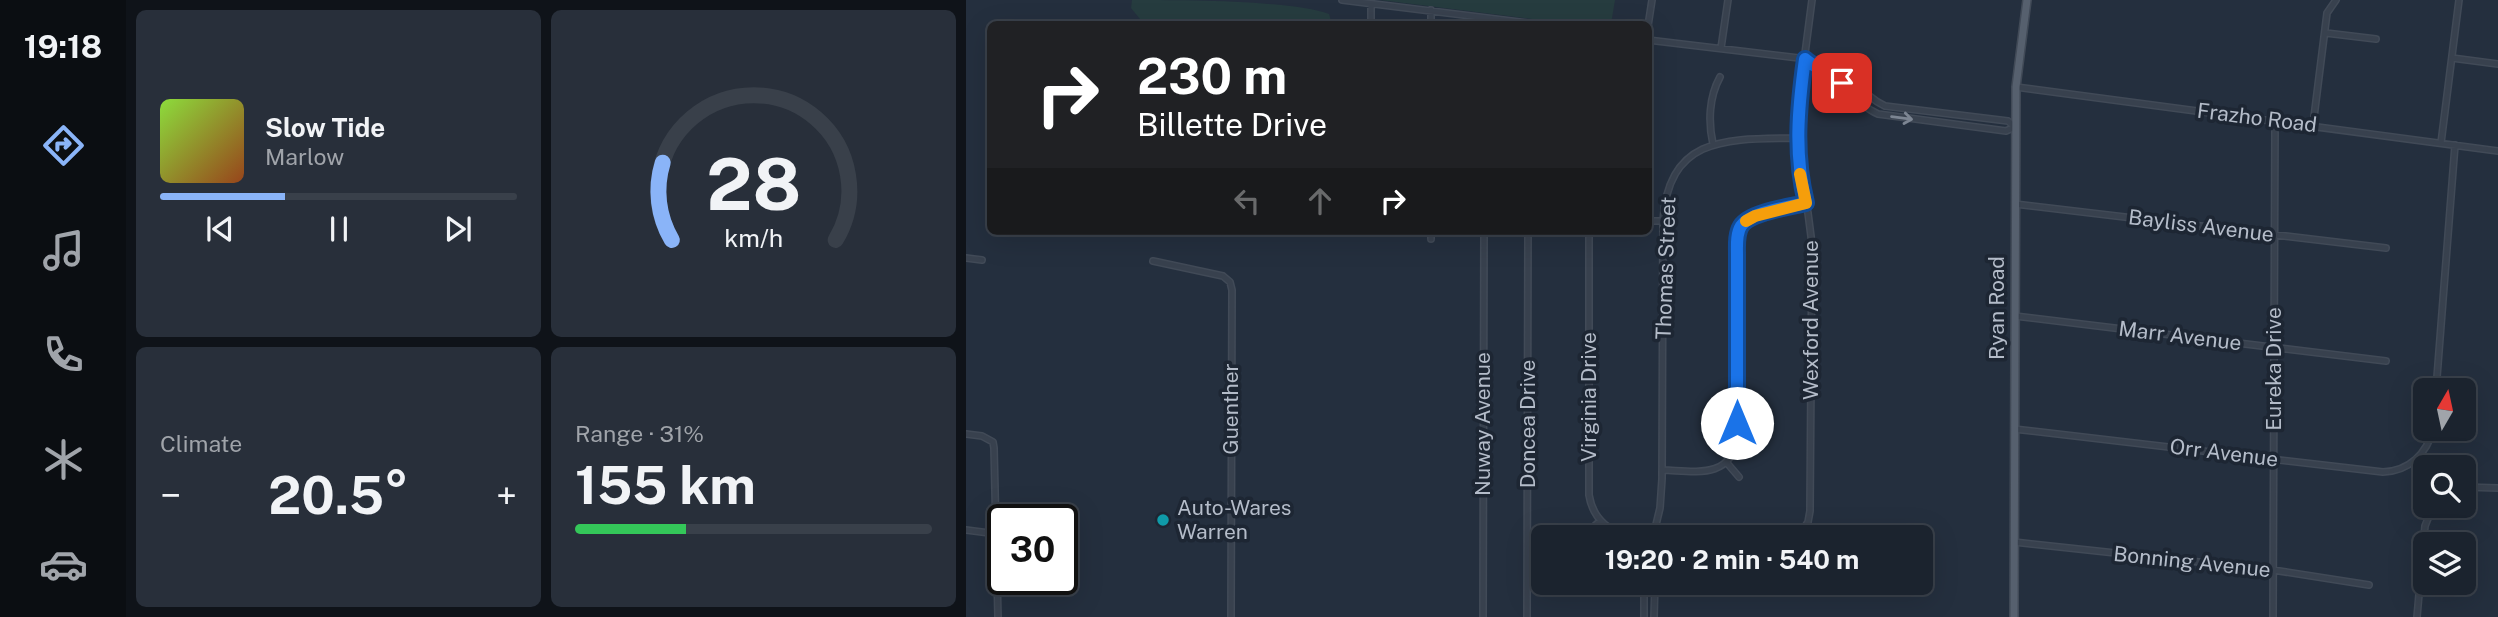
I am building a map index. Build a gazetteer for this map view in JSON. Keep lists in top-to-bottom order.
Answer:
{
  "streets": {
    "main road": ["Ryan Road"],
    "street": [
      "Frazho Road",
      "Bayliss Avenue",
      "Thomas Street",
      "Wexford Avenue",
      "Marr Avenue",
      "Eureka Drive",
      "Virginia Drive",
      "Guenther",
      "Nuway Avenue",
      "Doncea Drive",
      "Orr Avenue",
      "Bonning Avenue"
    ]
  },
  "crossings": [
    ["Frazho Road", "Ryan Road"],
    ["Frazho Road", "Eureka Drive"],
    ["Bayliss Avenue", "Ryan Road"],
    ["Bayliss Avenue", "Eureka Drive"],
    ["Thomas Street", "Wexford Avenue"],
    ["Ryan Road", "Marr Avenue"],
    ["Ryan Road", "Orr Avenue"],
    ["Ryan Road", "Bonning Avenue"],
    ["Marr Avenue", "Eureka Drive"],
    ["Eureka Drive", "Orr Avenue"],
    ["Eureka Drive", "Bonning Avenue"]
  ],
  "places": ["Auto-Wares Warren"],
  "north": "top",
  "page": {
    "tabs": "19:18",
    "turn": ["230 m", "Billette Drive"],
    "song": ["Slow Tide", "Marlow"],
    "tile": [
      "Climate",
      ["Range · 31%", "155 km"]
    ],
    "heat": ["−", "20.5°", "+"],
    "limit": "30",
    "trip": "19:20 · 2 min · 540 m",
    "gauge": ["28", "km/h"]
  }
}
